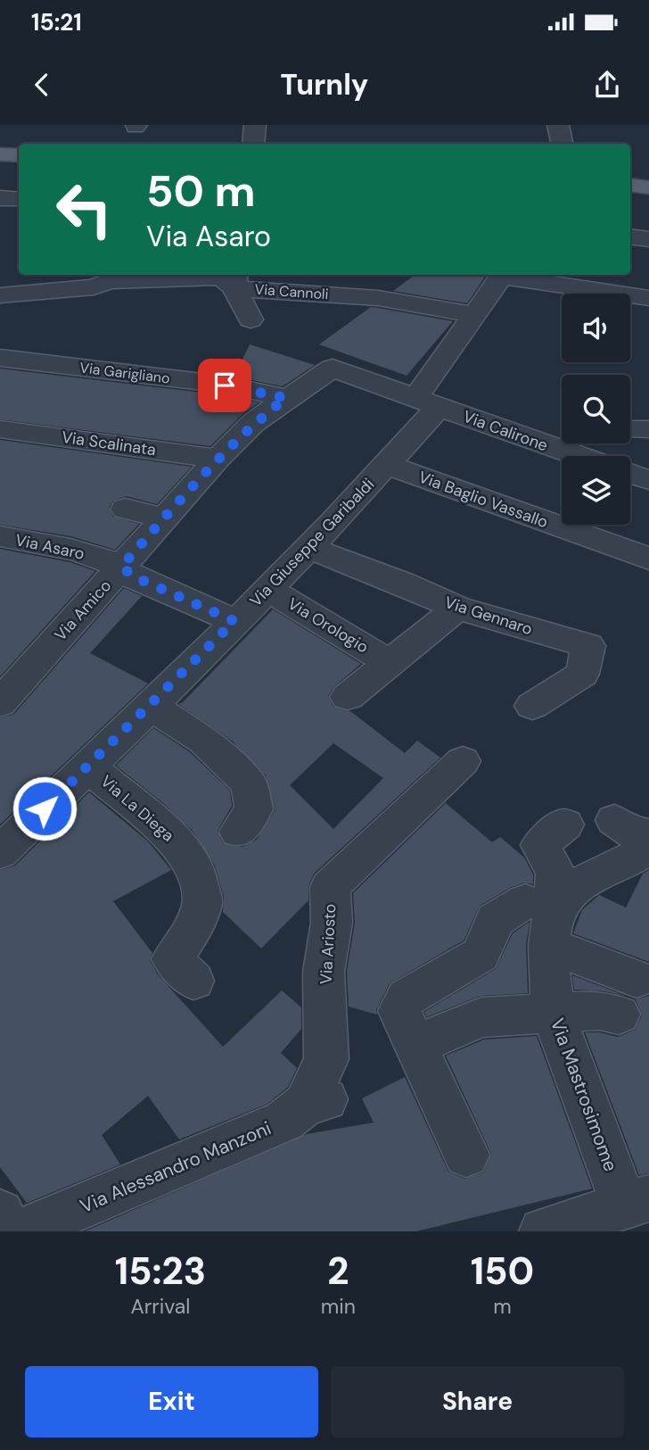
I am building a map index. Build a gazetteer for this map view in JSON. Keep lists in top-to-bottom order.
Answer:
{
  "streets": {
    "street": [
      "Via Cannoli",
      "Via Garigliano",
      "Via Calirone",
      "Via Scalinata",
      "Via Baglio Vassallo",
      "Via Giuseppe Garibaldi",
      "Via Asaro",
      "Via Amico",
      "Via Gennaro",
      "Via Orologio",
      "Via La Diega",
      "Via Ariosto",
      "Via Mastrosimome",
      "Via Alessandro Manzoni"
    ]
  },
  "crossings": [
    ["Via Cannoli", "Via Giuseppe Garibaldi"],
    ["Via Garigliano", "Via Amico"],
    ["Via Calirone", "Via Giuseppe Garibaldi"],
    ["Via Calirone", "Via Amico"],
    ["Via Scalinata", "Via Amico"],
    ["Via Baglio Vassallo", "Via Giuseppe Garibaldi"],
    ["Via Giuseppe Garibaldi", "Via Asaro"],
    ["Via Giuseppe Garibaldi", "Via Gennaro"],
    ["Via Giuseppe Garibaldi", "Via Orologio"],
    ["Via Giuseppe Garibaldi", "Via La Diega"],
    ["Via Asaro", "Via Amico"],
    ["Via Ariosto", "Via Alessandro Manzoni"]
  ],
  "page": {
    "status": "15:21",
    "header": "Turnly",
    "turn": ["50 m", "Via Asaro"],
    "eta": [
      "15:23",
      "Arrival",
      "2",
      "min",
      "150",
      "m"
    ],
    "buttons": ["Exit", "Share"]
  }
}
